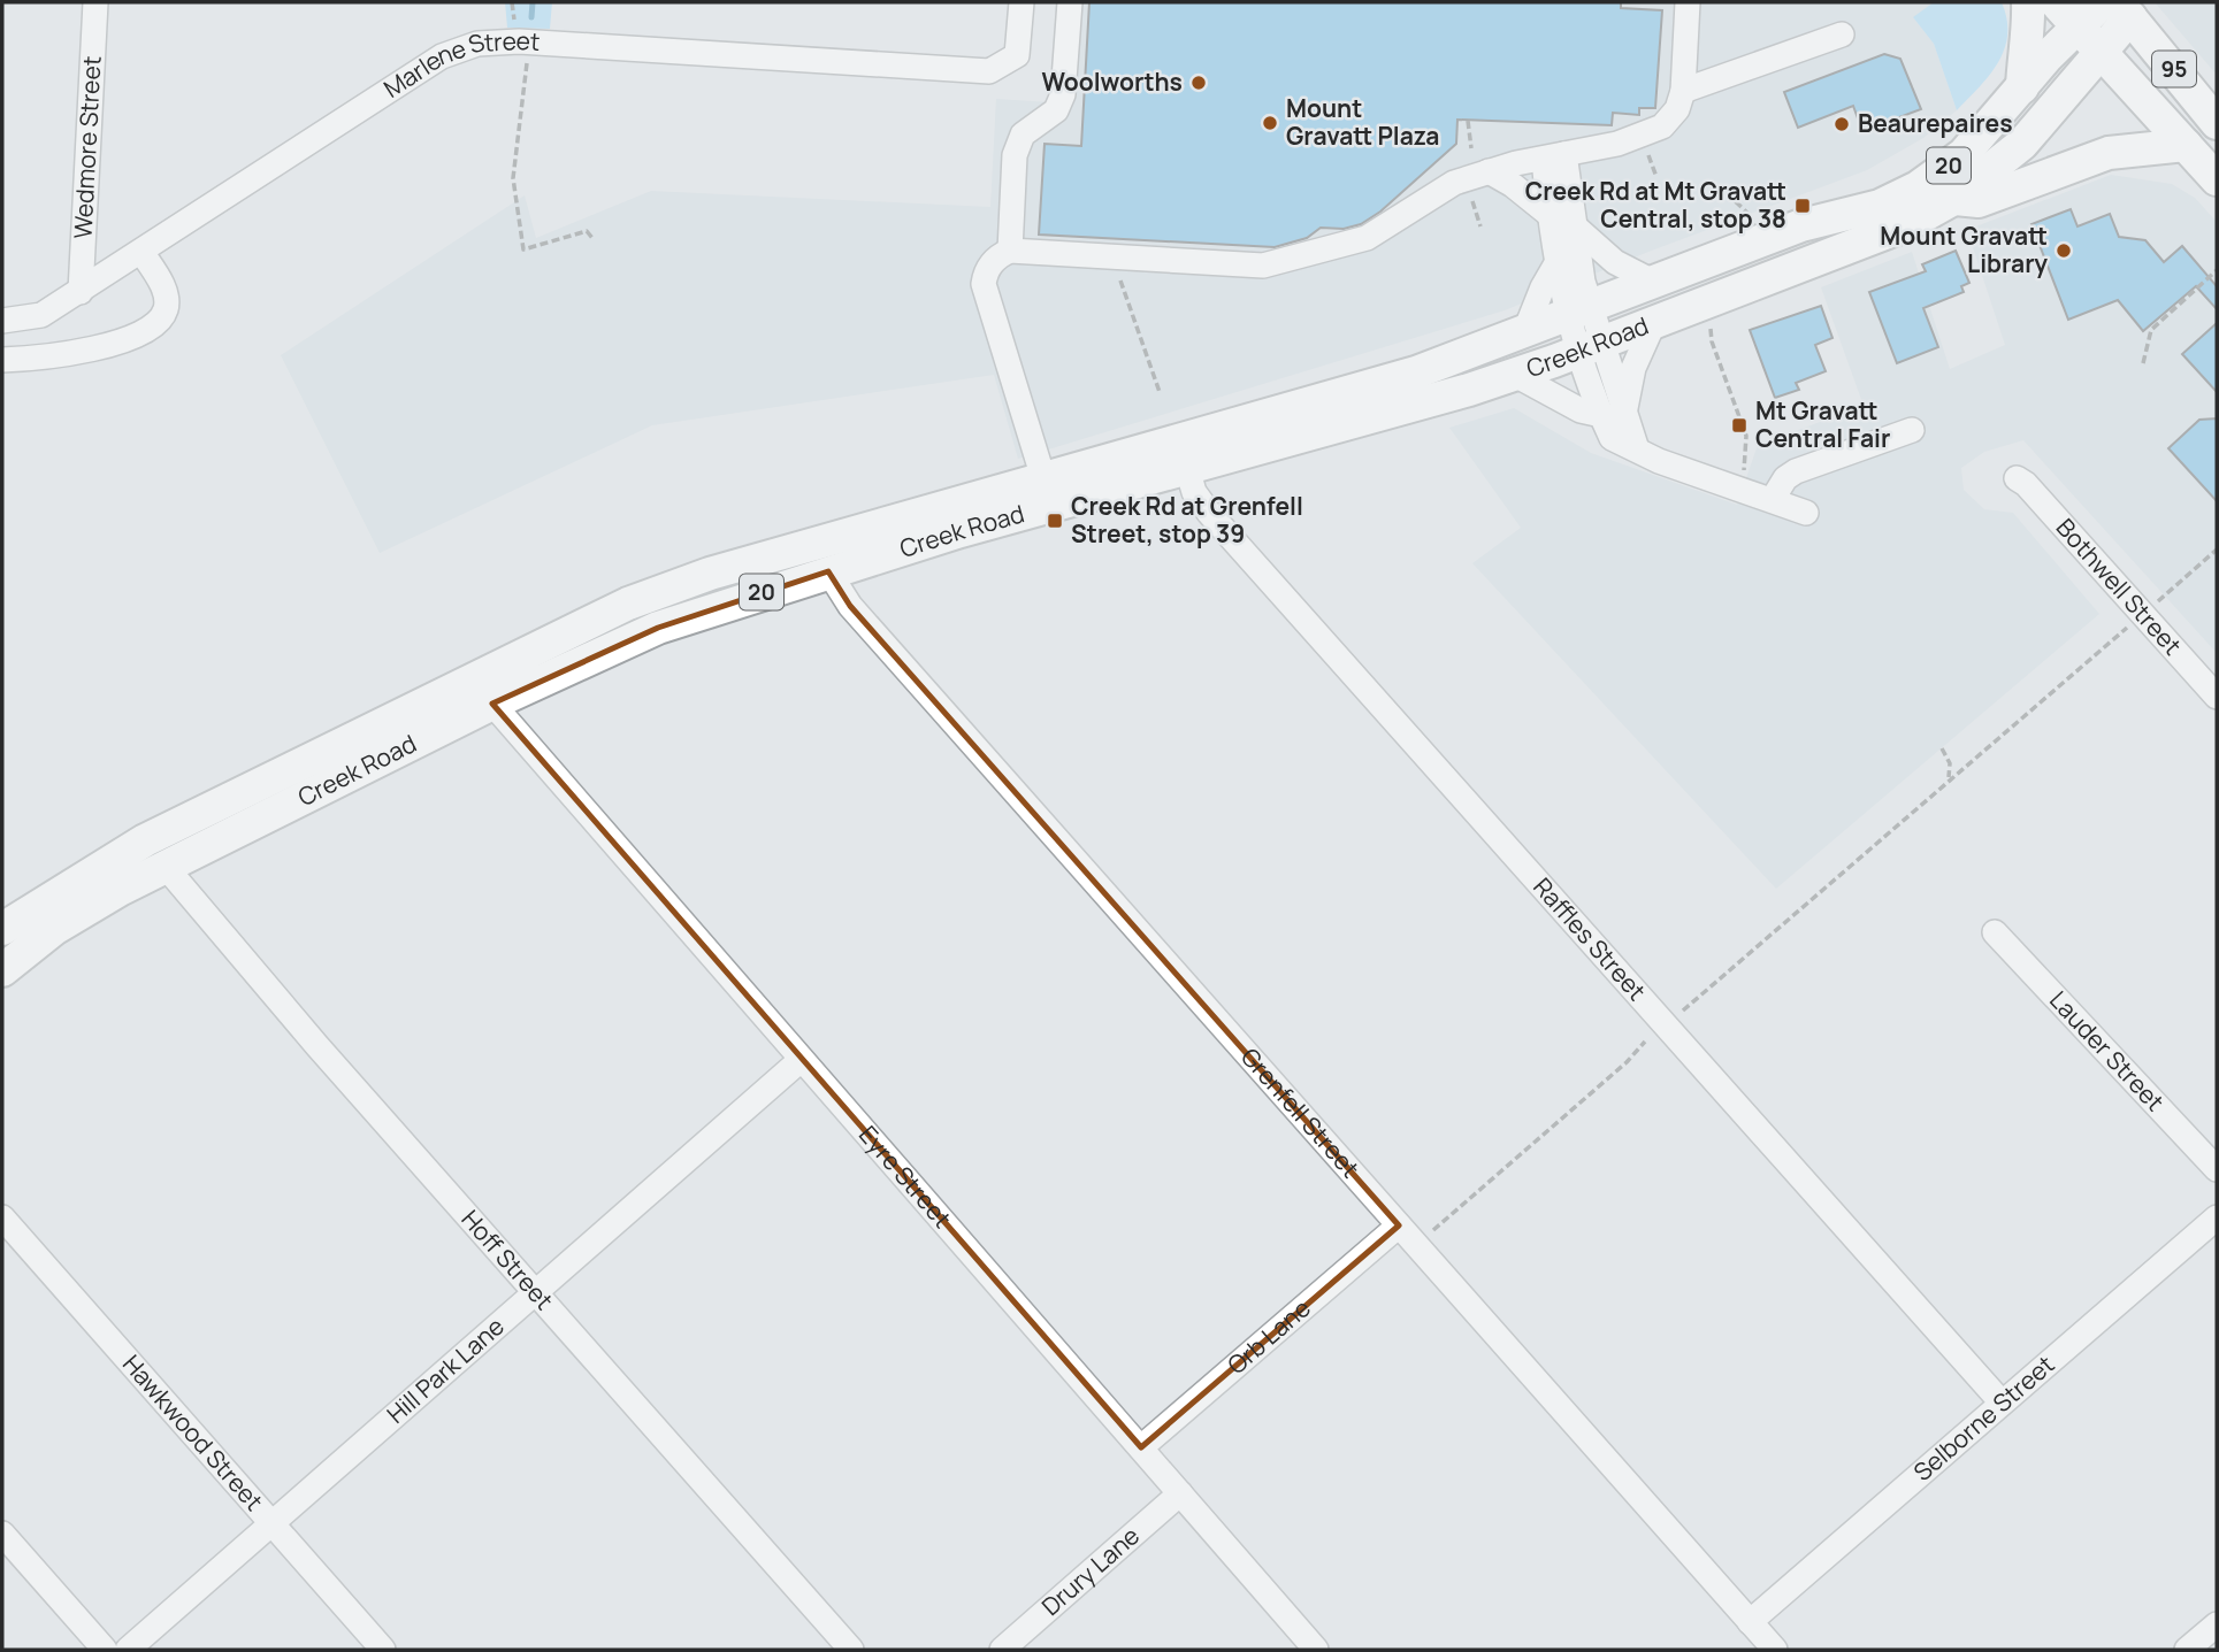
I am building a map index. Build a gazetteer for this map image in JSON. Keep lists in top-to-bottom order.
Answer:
{
  "streets": {
    "main road": ["95", "20", "Creek Road"],
    "street": [
      "Marlene Street",
      "Wedmore Street",
      "Bothwell Street",
      "Raffles Street",
      "Lauder Street",
      "Grenfell Street",
      "Eyre Street",
      "Hoff Street",
      "Orb Lane",
      "Hill Park Lane",
      "Selborne Street",
      "Hawkwood Street",
      "Drury Lane"
    ]
  },
  "crossings": [
    ["95", "Creek Road"],
    ["Marlene Street", "Wedmore Street"],
    ["Creek Road", "Raffles Street"],
    ["Creek Road", "Grenfell Street"],
    ["Creek Road", "Eyre Street"],
    ["Creek Road", "Hoff Street"],
    ["Raffles Street", "Selborne Street"],
    ["Grenfell Street", "Orb Lane"],
    ["Grenfell Street", "Selborne Street"],
    ["Eyre Street", "Orb Lane"],
    ["Eyre Street", "Hill Park Lane"],
    ["Eyre Street", "Drury Lane"],
    ["Hoff Street", "Hill Park Lane"],
    ["Hill Park Lane", "Hawkwood Street"]
  ],
  "places": {
    "other": [
      "Woolworths",
      "Mount Gravatt Plaza",
      "Beaurepaires",
      "Mount Gravatt Library"
    ],
    "transit": ["Creek Rd at Mt Gravatt Central, stop 38", "Mt Gravatt Central Fair", "Creek Rd at Grenfell Street, stop 39"]
  }
}
